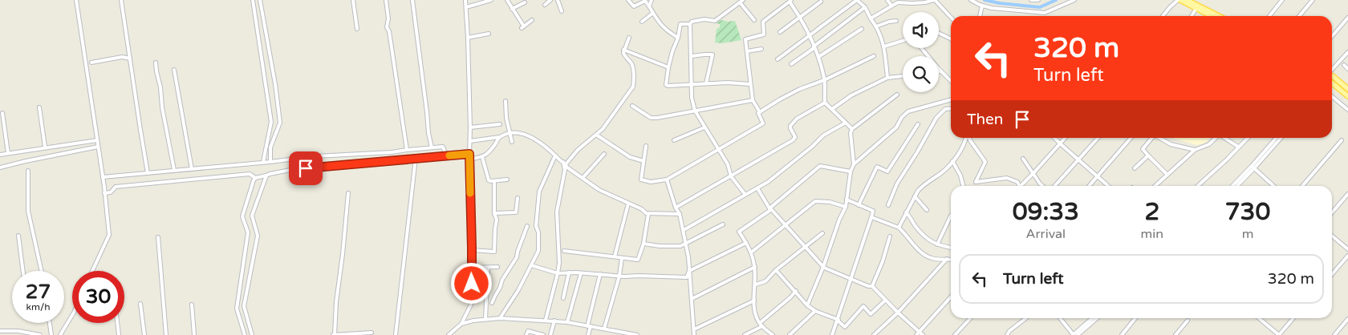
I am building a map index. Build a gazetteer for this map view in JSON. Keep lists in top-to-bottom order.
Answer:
{
  "page": {
    "turn": ["320 m", "Turn left"],
    "then": "Then",
    "eta": [
      "09:33",
      "Arrival",
      "2",
      "min",
      "730",
      "m"
    ],
    "list": [
      {
        "name": "Turn left",
        "value": "320 m"
      }
    ],
    "speed": "27 km/h",
    "limit": "30"
  }
}
